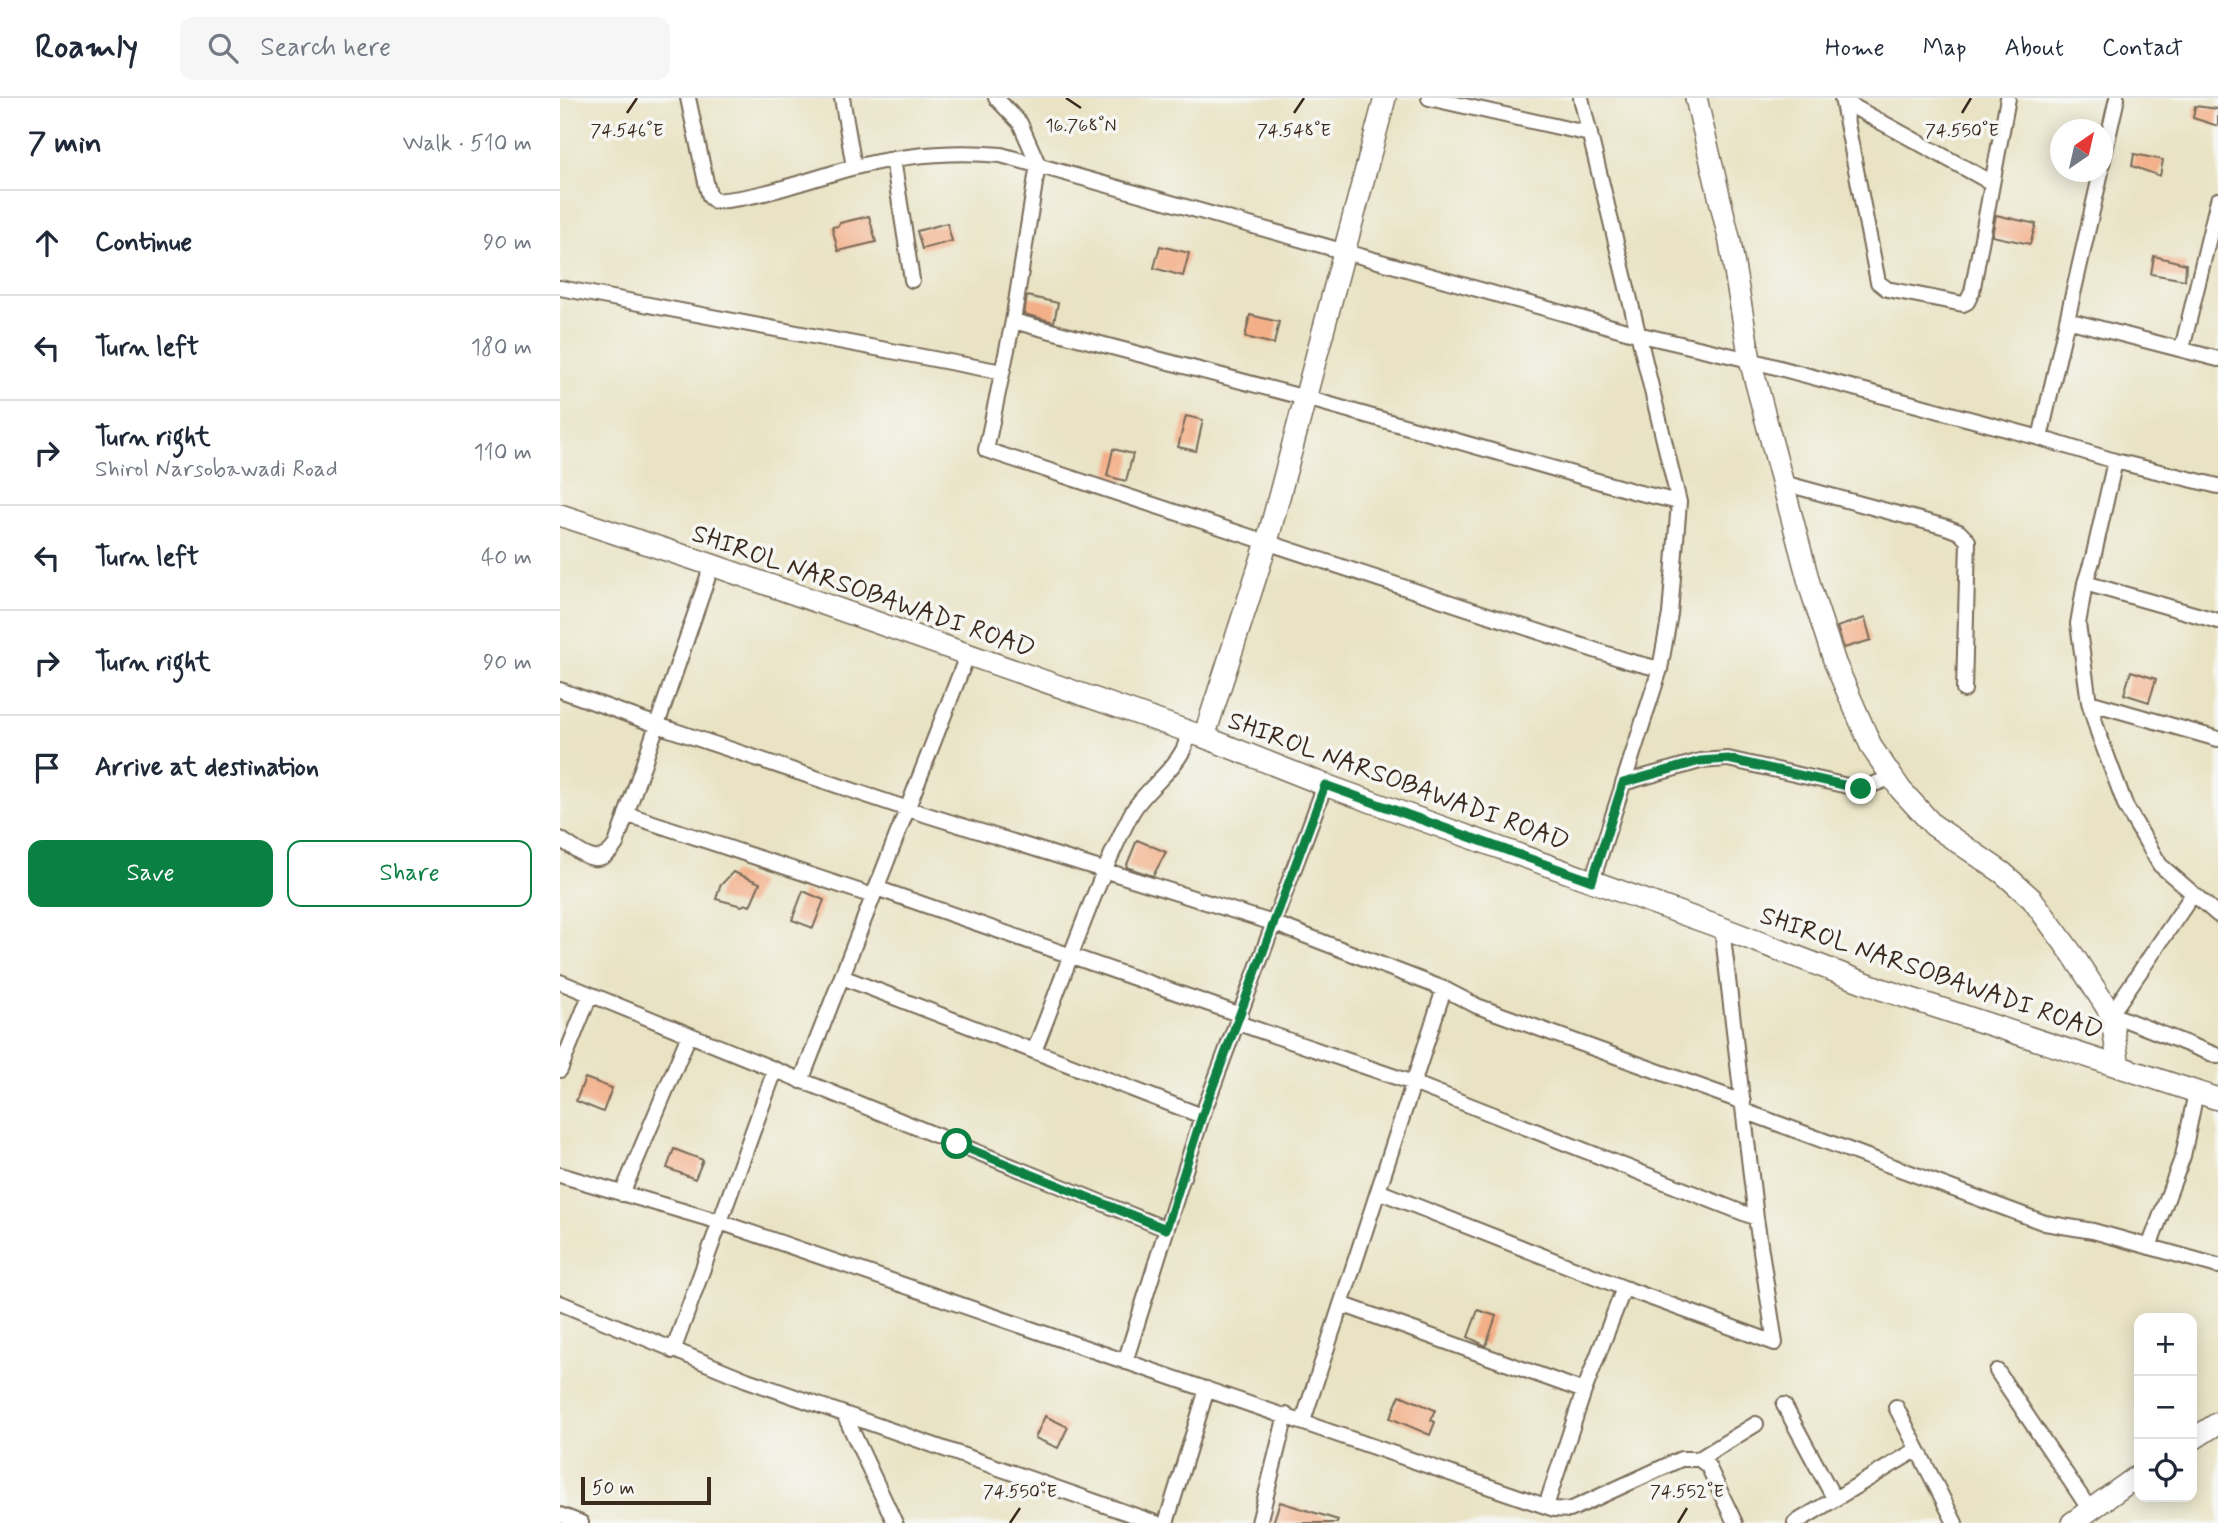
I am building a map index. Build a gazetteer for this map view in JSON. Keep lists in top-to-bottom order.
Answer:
{
  "streets": {
    "main road": ["SHIROL NARSOBAWADI ROAD"]
  },
  "scale_bar": "50 m",
  "north": "top right",
  "page": {
    "header": "Roamly",
    "search": "Search here",
    "nav": [
      "Home",
      "Map",
      "About",
      "Contact"
    ],
    "heading": ["7 min", "Walk · 510 m"],
    "list": [
      ["Continue", "90 m"],
      ["Turn left", "180 m"],
      ["Turn right", "Shirol Narsobawadi Road", "110 m"],
      ["Turn left", "40 m"],
      ["Turn right", "90 m"],
      "Arrive at destination"
    ],
    "buttons": ["Save", "Share"],
    "map_buttons": ["+", "−"],
    "scale": "50 m"
  },
  "coordinates": [
    "16.768°N",
    "74.546°E",
    "74.548°E",
    "74.550°E",
    "74.552°E"
  ]
}
